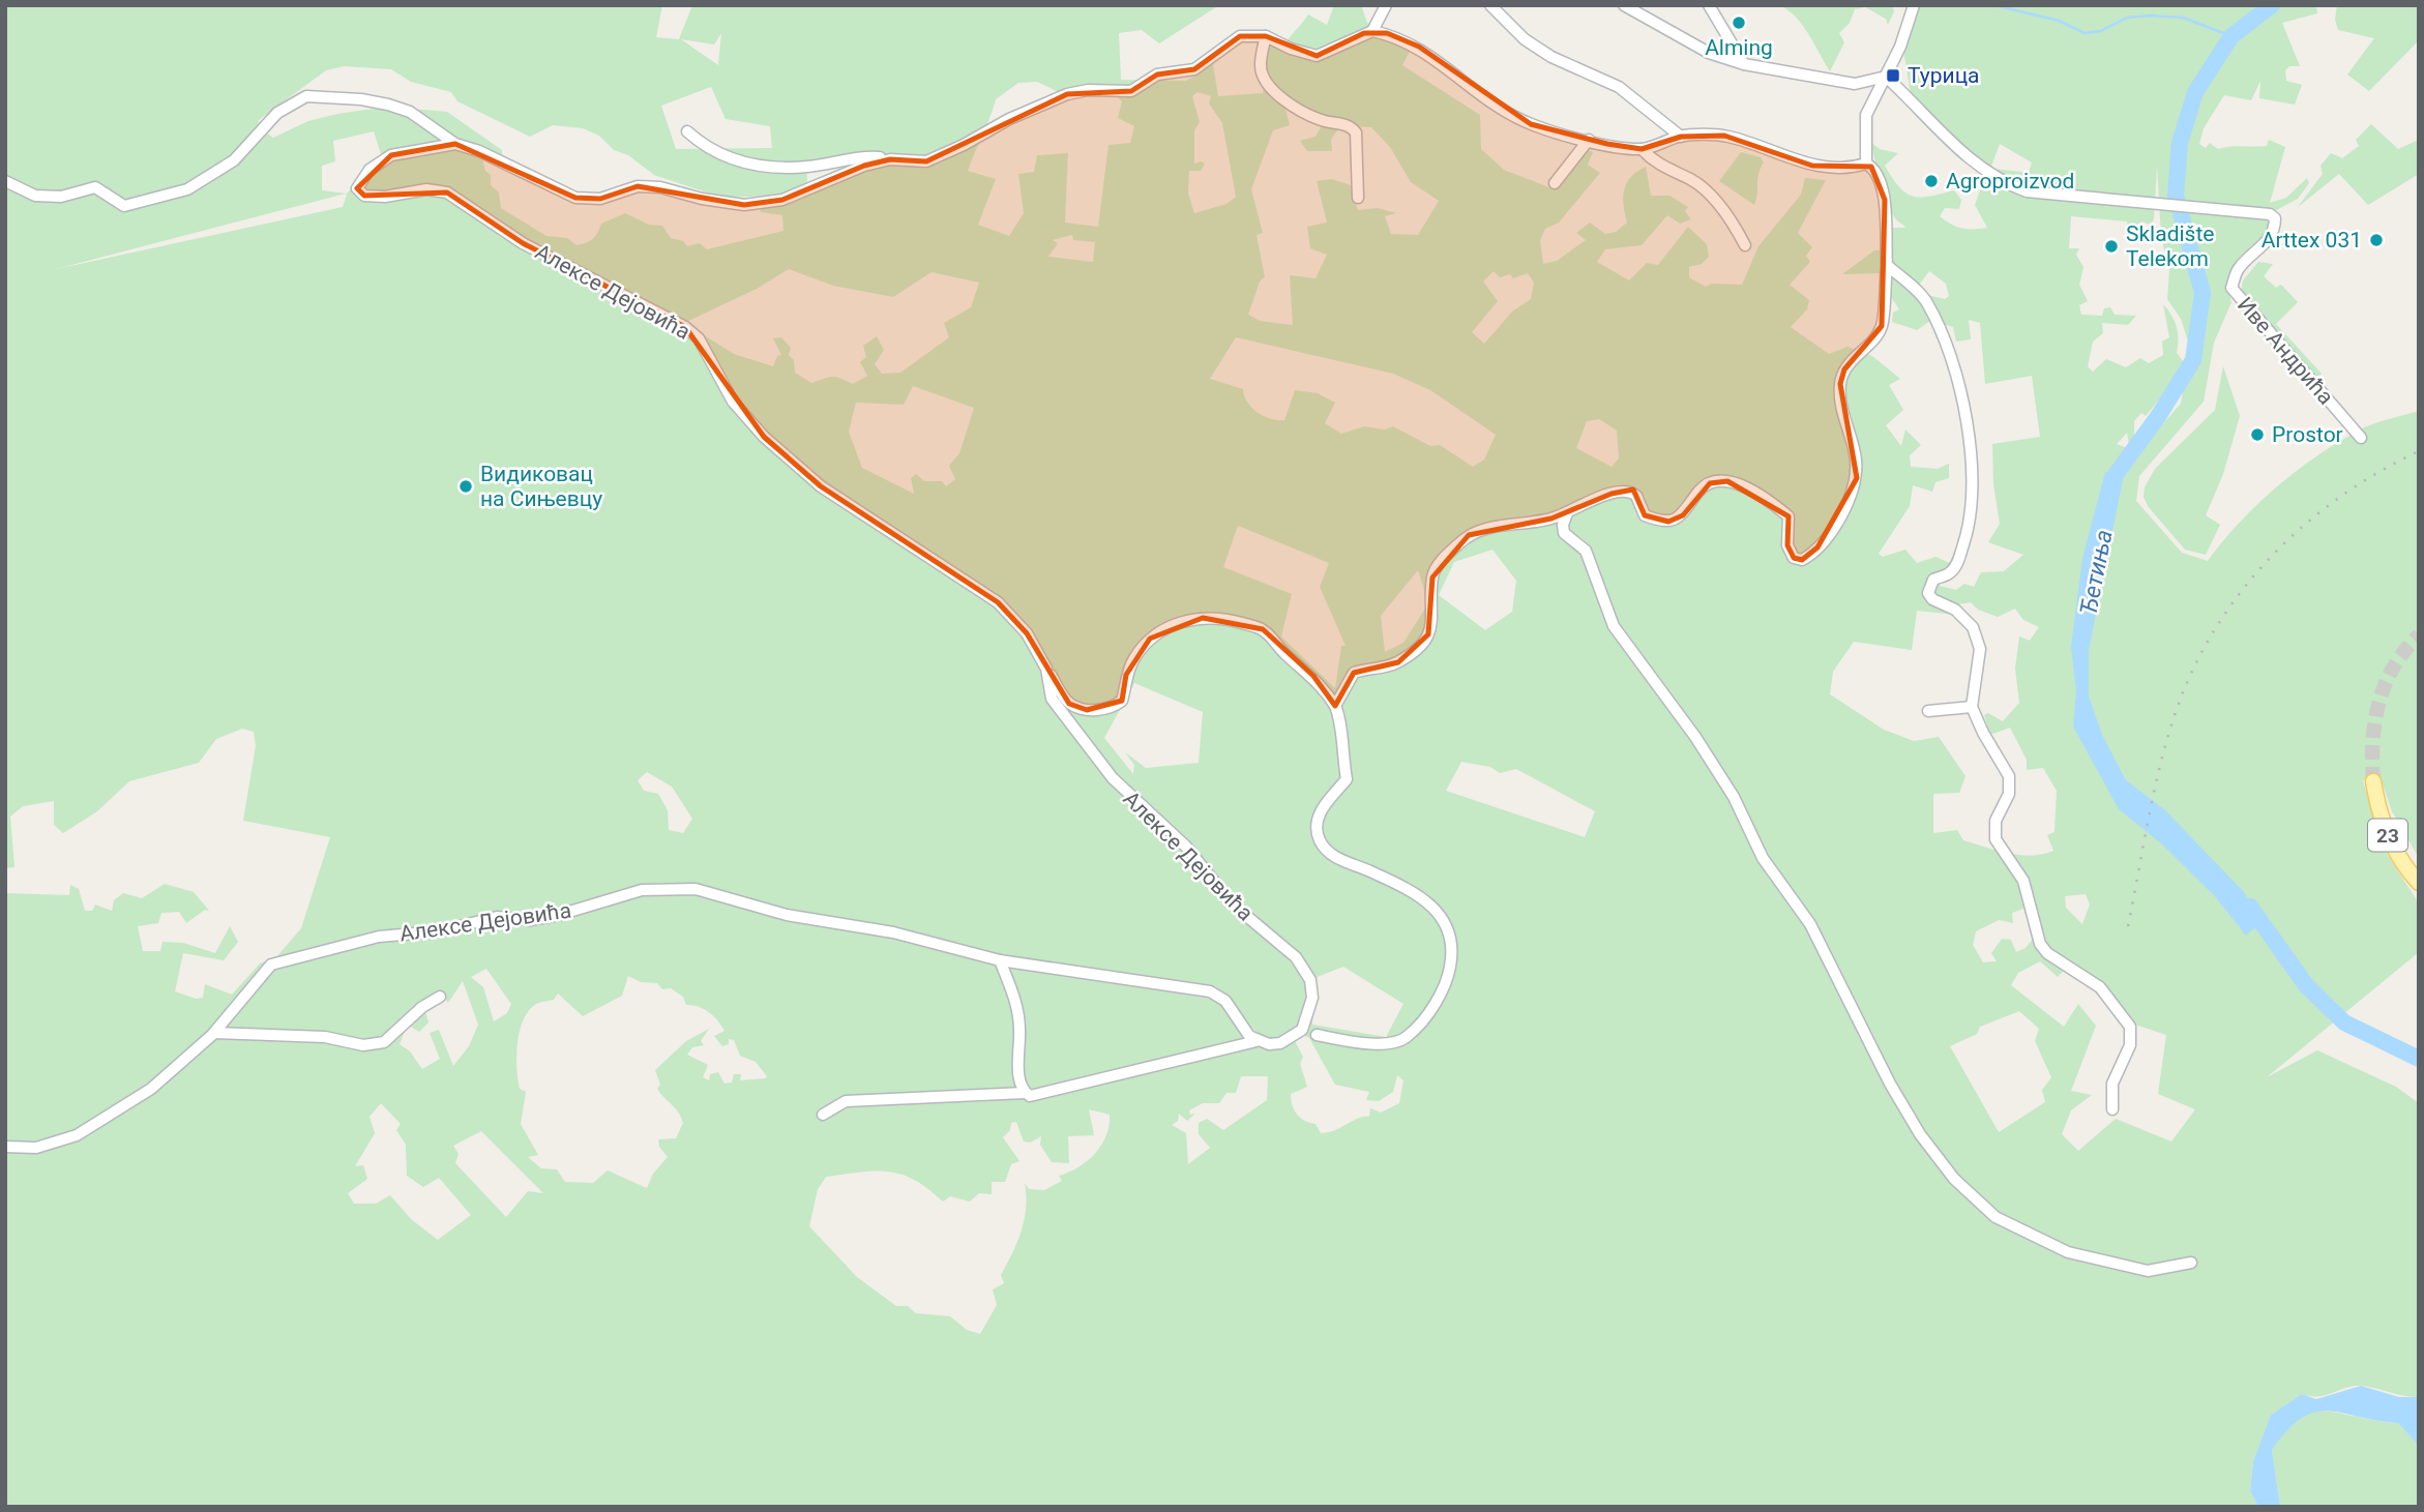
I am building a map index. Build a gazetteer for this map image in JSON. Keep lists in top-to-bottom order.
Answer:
{
  "streets": {
    "main road": ["23"],
    "street": ["Алексе Дејовића", "Иве Андрића"]
  },
  "water": ["Ђетиња"],
  "places": {
    "other": [
      "Alming",
      "Agroproizvod",
      "Arttex 031",
      "Skladište Telekom",
      "Prostor",
      "Видиковац на Сињевцу"
    ],
    "transit": ["Турица"]
  }
}
